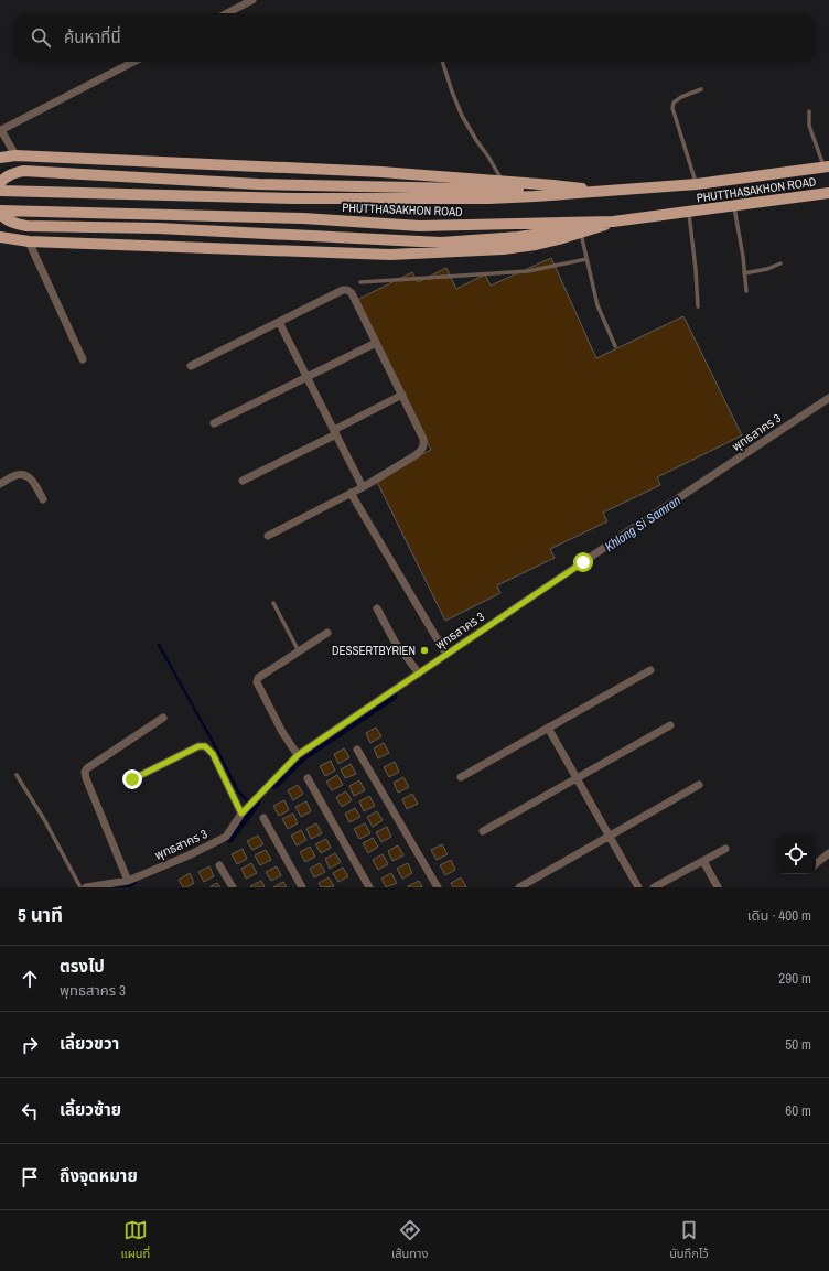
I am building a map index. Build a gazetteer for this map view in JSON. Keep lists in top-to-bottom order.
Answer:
{
  "streets": {
    "main road": ["PHUTTHASAKHON ROAD"],
    "street": ["พุทธสาคร 3"]
  },
  "water": ["Khlong Si Samran"],
  "places": ["DESSERTBYRIEN"],
  "page": {
    "search": "ค้นหาที่นี่",
    "heading": ["5 นาที", "เดิน · 400 m"],
    "list": [
      ["ตรงไป", "พุทธสาคร 3", "290 m"],
      ["เลี้ยวขวา", "50 m"],
      ["เลี้ยวซ้าย", "60 m"],
      "ถึงจุดหมาย"
    ],
    "nav": ["แผนที่", "เส้นทาง", "บันทึกไว้"]
  }
}
